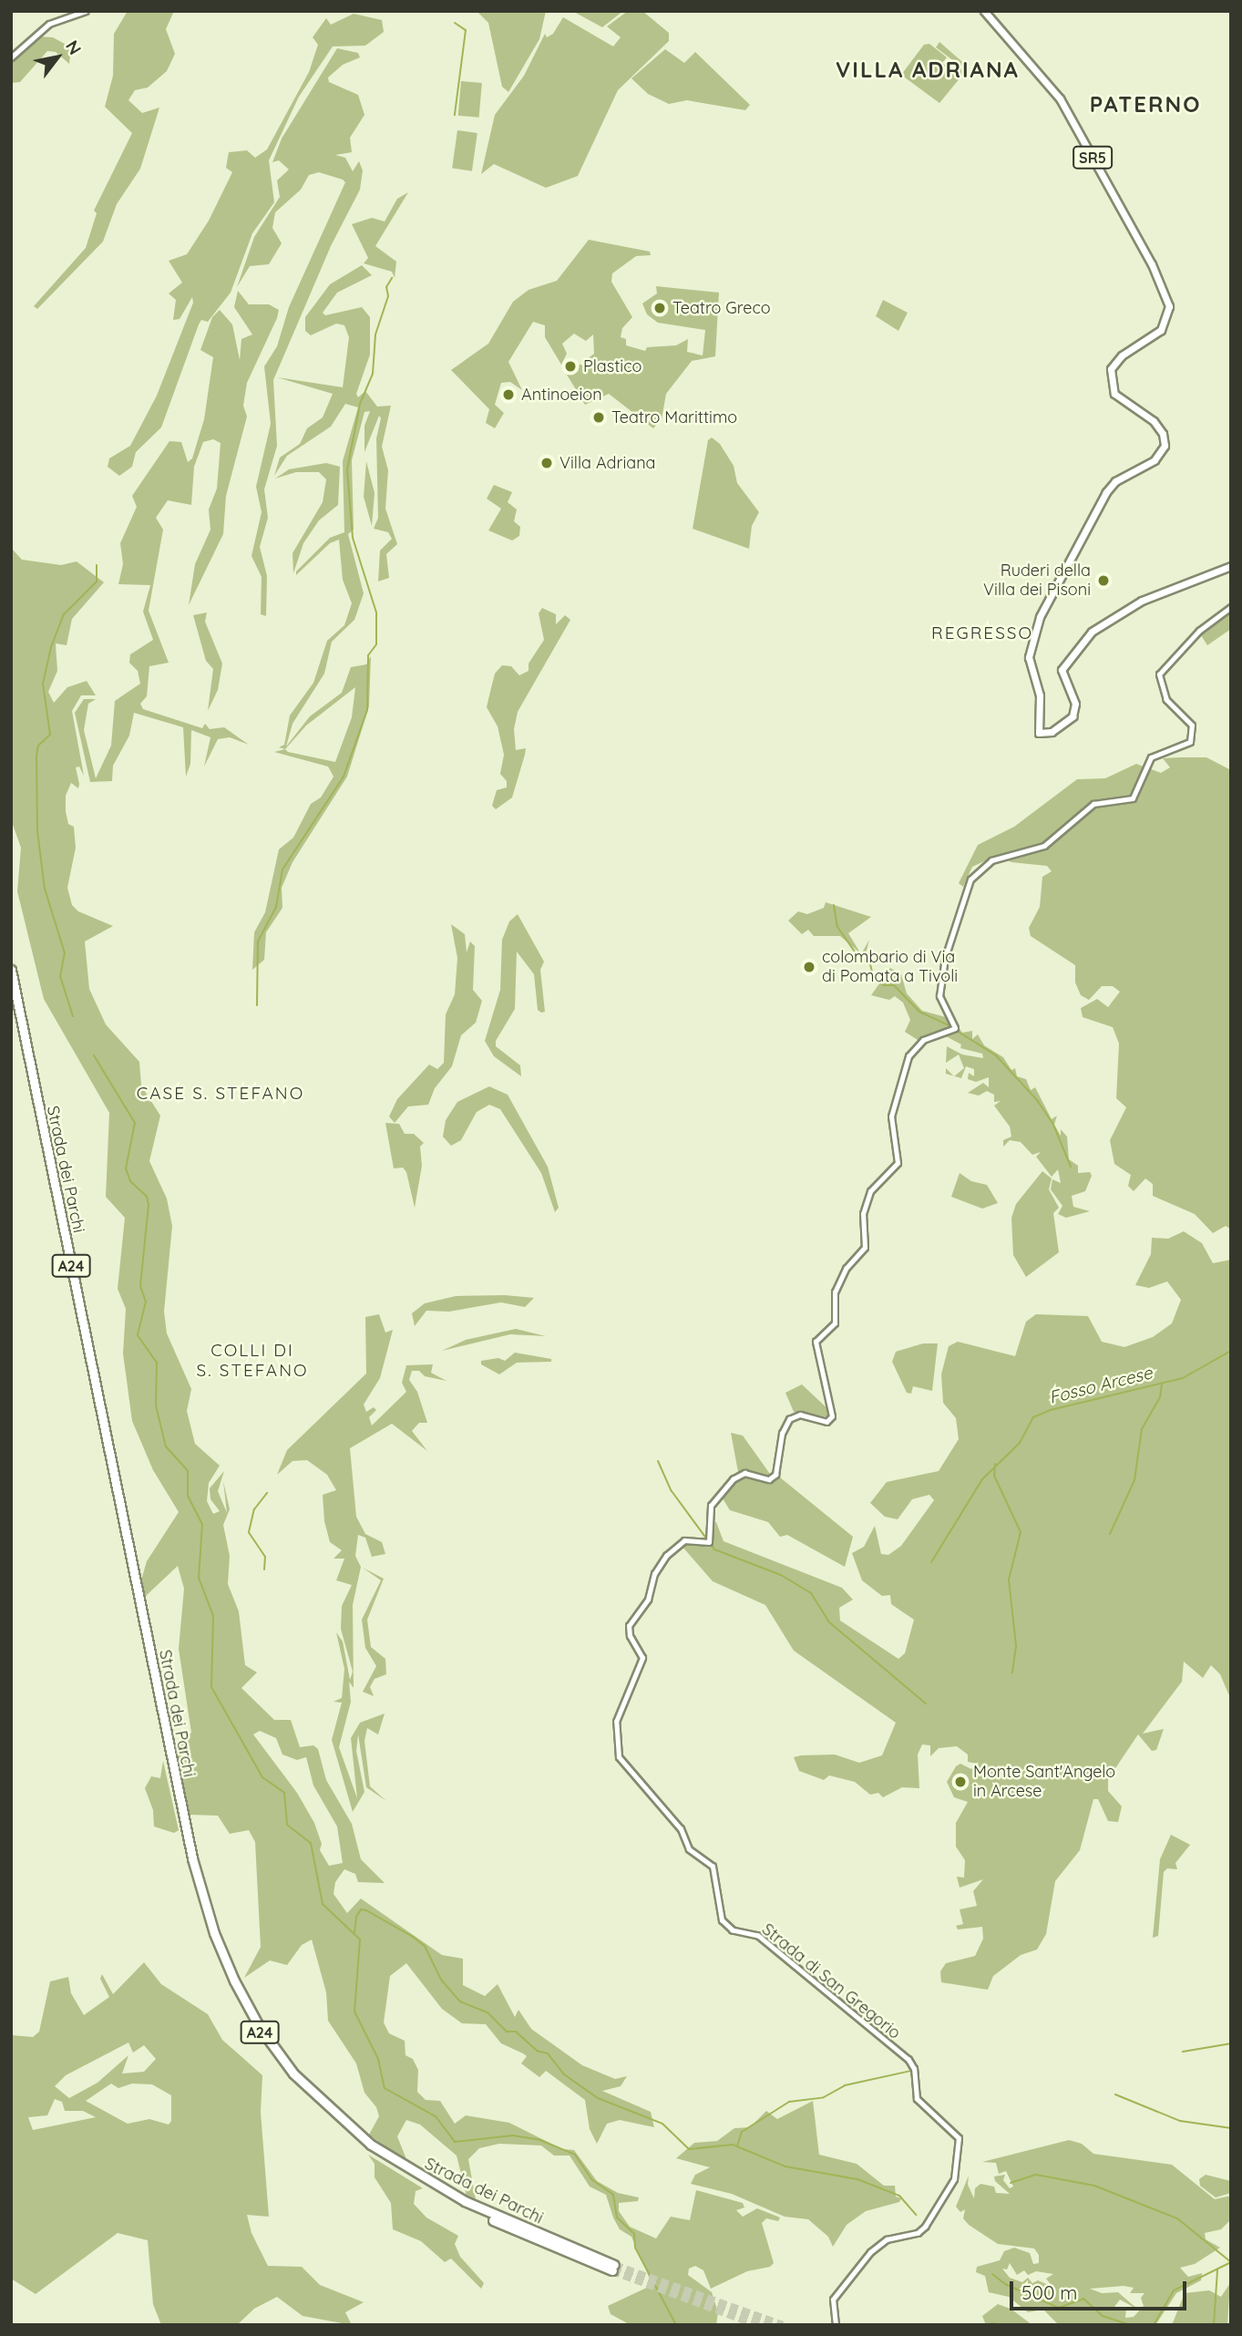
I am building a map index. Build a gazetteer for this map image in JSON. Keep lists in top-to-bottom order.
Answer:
{
  "streets": {
    "highway": ["Strada dei Parchi", "A24"],
    "main road": ["SR5"],
    "street": ["Strada di San Gregorio"]
  },
  "districts": [
    "VILLA ADRIANA",
    "PATERNO",
    "REGRESSO",
    "CASE S. STEFANO",
    "COLLI DI S. STEFANO"
  ],
  "water": ["Fosso Arcese"],
  "places": [
    "Teatro Greco",
    "Plastico",
    "Antinoeion",
    "Teatro Marittimo",
    "Villa Adriana",
    "Ruderi della Villa dei Pisoni",
    "colombario di Via di Pomata a Tivoli",
    "Monte Sant'Angelo in Arcese"
  ],
  "scale_bar": "500 m",
  "north": "top right"
}
